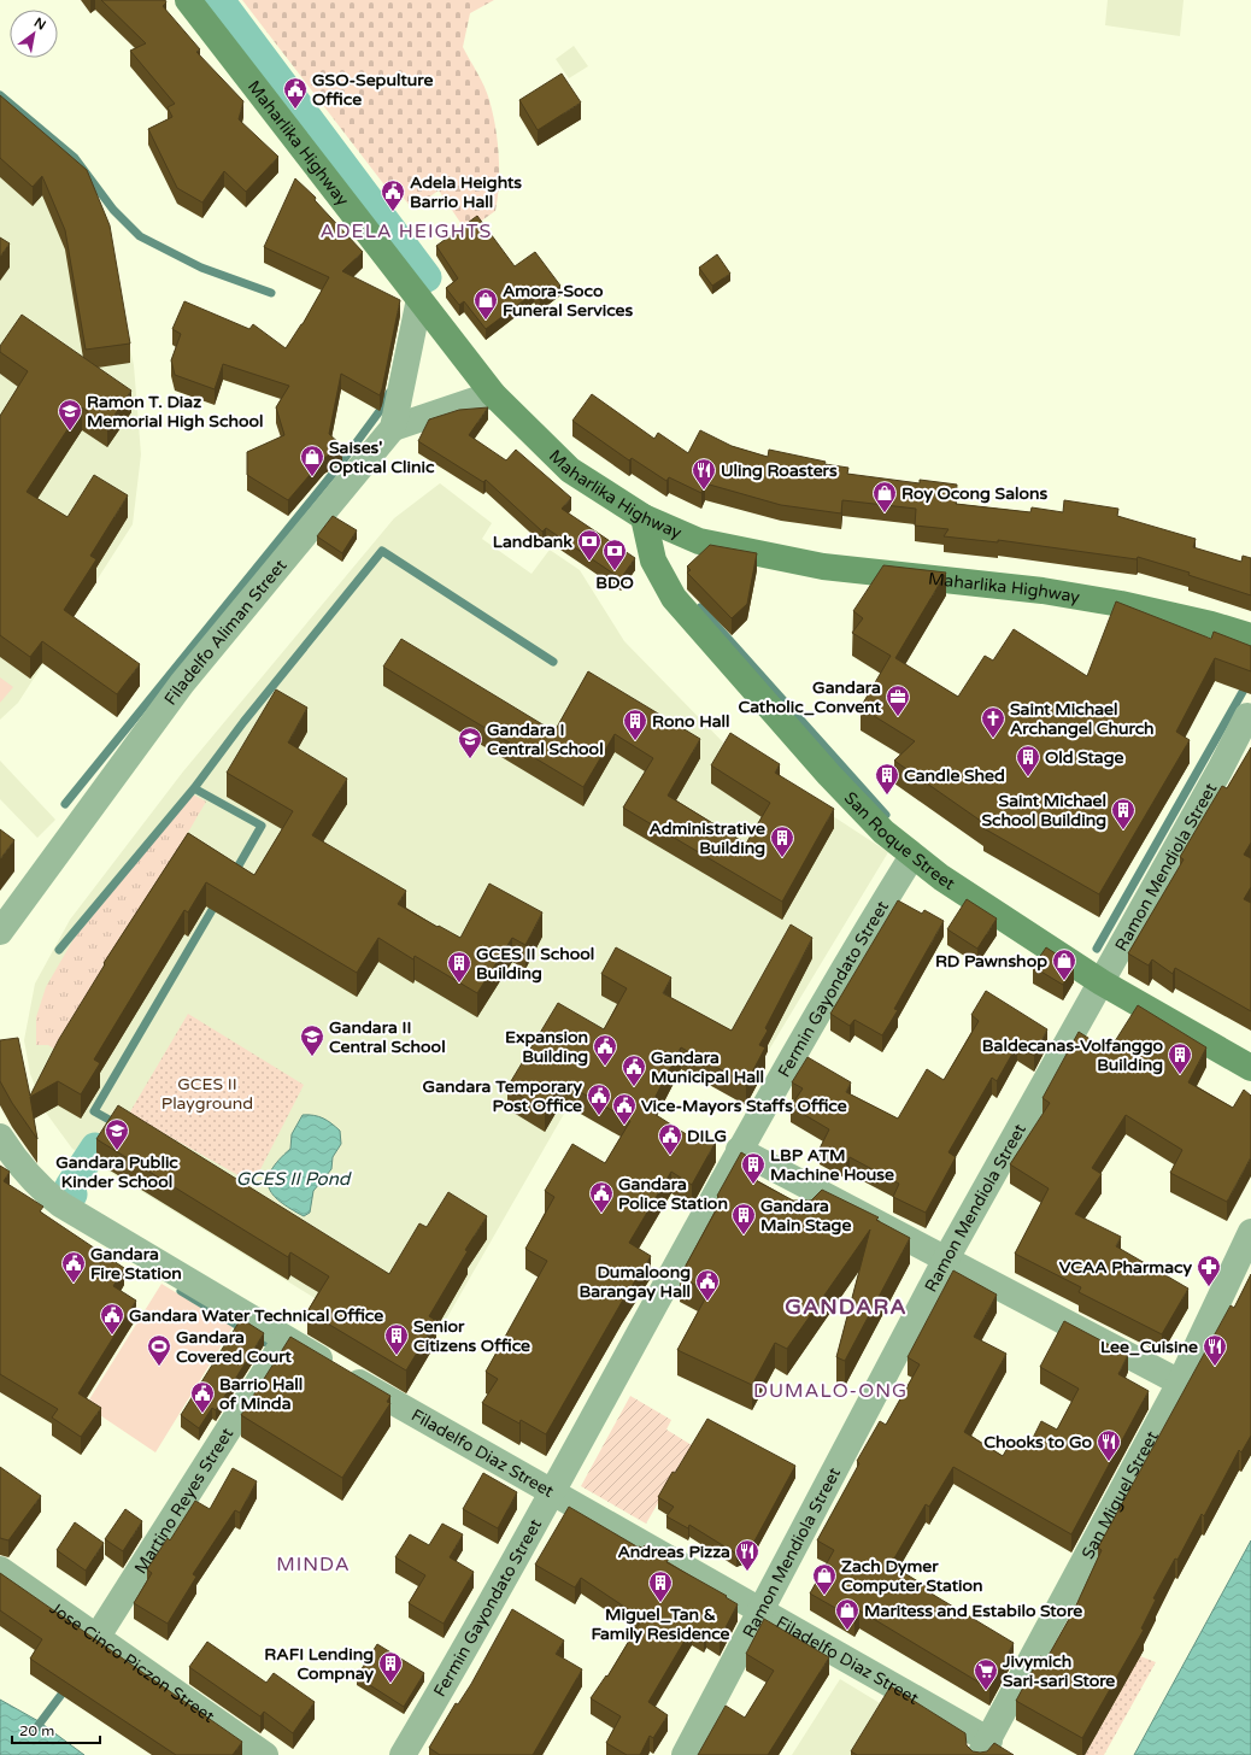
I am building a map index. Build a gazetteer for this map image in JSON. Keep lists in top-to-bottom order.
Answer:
{
  "streets": {
    "main road": ["Maharlika Highway", "San Roque Street"],
    "street": [
      "Filadelfo Aliman Street",
      "Ramon Mendiola Street",
      "Fermin Gayondato Street",
      "Filadelfo Diaz Street",
      "San Miguel Street",
      "Martino Reyes Street",
      "Jose Cinco Piczon Street"
    ]
  },
  "crossings": [
    ["Maharlika Highway", "Filadelfo Aliman Street"],
    ["Maharlika Highway", "San Roque Street"],
    ["San Roque Street", "Ramon Mendiola Street"],
    ["San Roque Street", "Fermin Gayondato Street"],
    ["Ramon Mendiola Street", "Filadelfo Diaz Street"],
    ["Fermin Gayondato Street", "Filadelfo Diaz Street"],
    ["Filadelfo Diaz Street", "San Miguel Street"],
    ["Filadelfo Diaz Street", "Martino Reyes Street"],
    ["Martino Reyes Street", "Jose Cinco Piczon Street"]
  ],
  "districts": [
    "ADELA HEIGHTS",
    "GANDARA",
    "DUMALO-ONG",
    "MINDA"
  ],
  "water": ["GCES II Pond"],
  "parks": ["GCES II Playground"],
  "places": {
    "public building": [
      "GSO-Sepulture Office",
      "Adela Heights Barrio Hall",
      "Expansion Building",
      "Gandara Municipal Hall",
      "Gandara Temporary Post Office",
      "Vice-Mayors Staffs Office",
      "DILG",
      "Gandara Police Station",
      "Gandara Fire Station",
      "Dumaloong Barangay Hall",
      "Gandara Water Technical Office",
      "Barrio Hall of Minda"
    ],
    "shop": [
      "Amora-Soco Funeral Services",
      "Saises' Optical Clinic",
      "Roy Ocong Salons",
      "RD Pawnshop",
      "Zach Dymer Computer Station",
      "Maritess and Estabilo Store"
    ],
    "school or university": [
      "Ramon T. Diaz Memorial High School",
      "Gandara I Central School",
      "Gandara II Central School",
      "Gandara Public Kinder School"
    ],
    "restaurant": [
      "Uling Roasters",
      "Lee_Cuisine",
      "Chooks to Go",
      "Andreas Pizza"
    ],
    "bank": ["Landbank", "BDO"],
    "office": ["Gandara Catholic_Convent"],
    "church": ["Saint Michael Archangel Church"],
    "building": [
      "Rono Hall",
      "Old Stage",
      "Candle Shed",
      "Saint Michael School Building",
      "Administrative Building",
      "GCES II School Building",
      "Baldecanas-Volfanggo Building",
      "LBP ATM Machine House",
      "Gandara Main Stage",
      "Senior Citizens Office",
      "Miguel_Tan & Family Residence",
      "RAFI Lending Compnay"
    ],
    "pharmacy": ["VCAA Pharmacy"],
    "sports": ["Gandara Covered Court"],
    "supermarket": ["Jivymich Sari-sari Store"]
  },
  "scale_bar": "20 m",
  "north": "top right"
}
